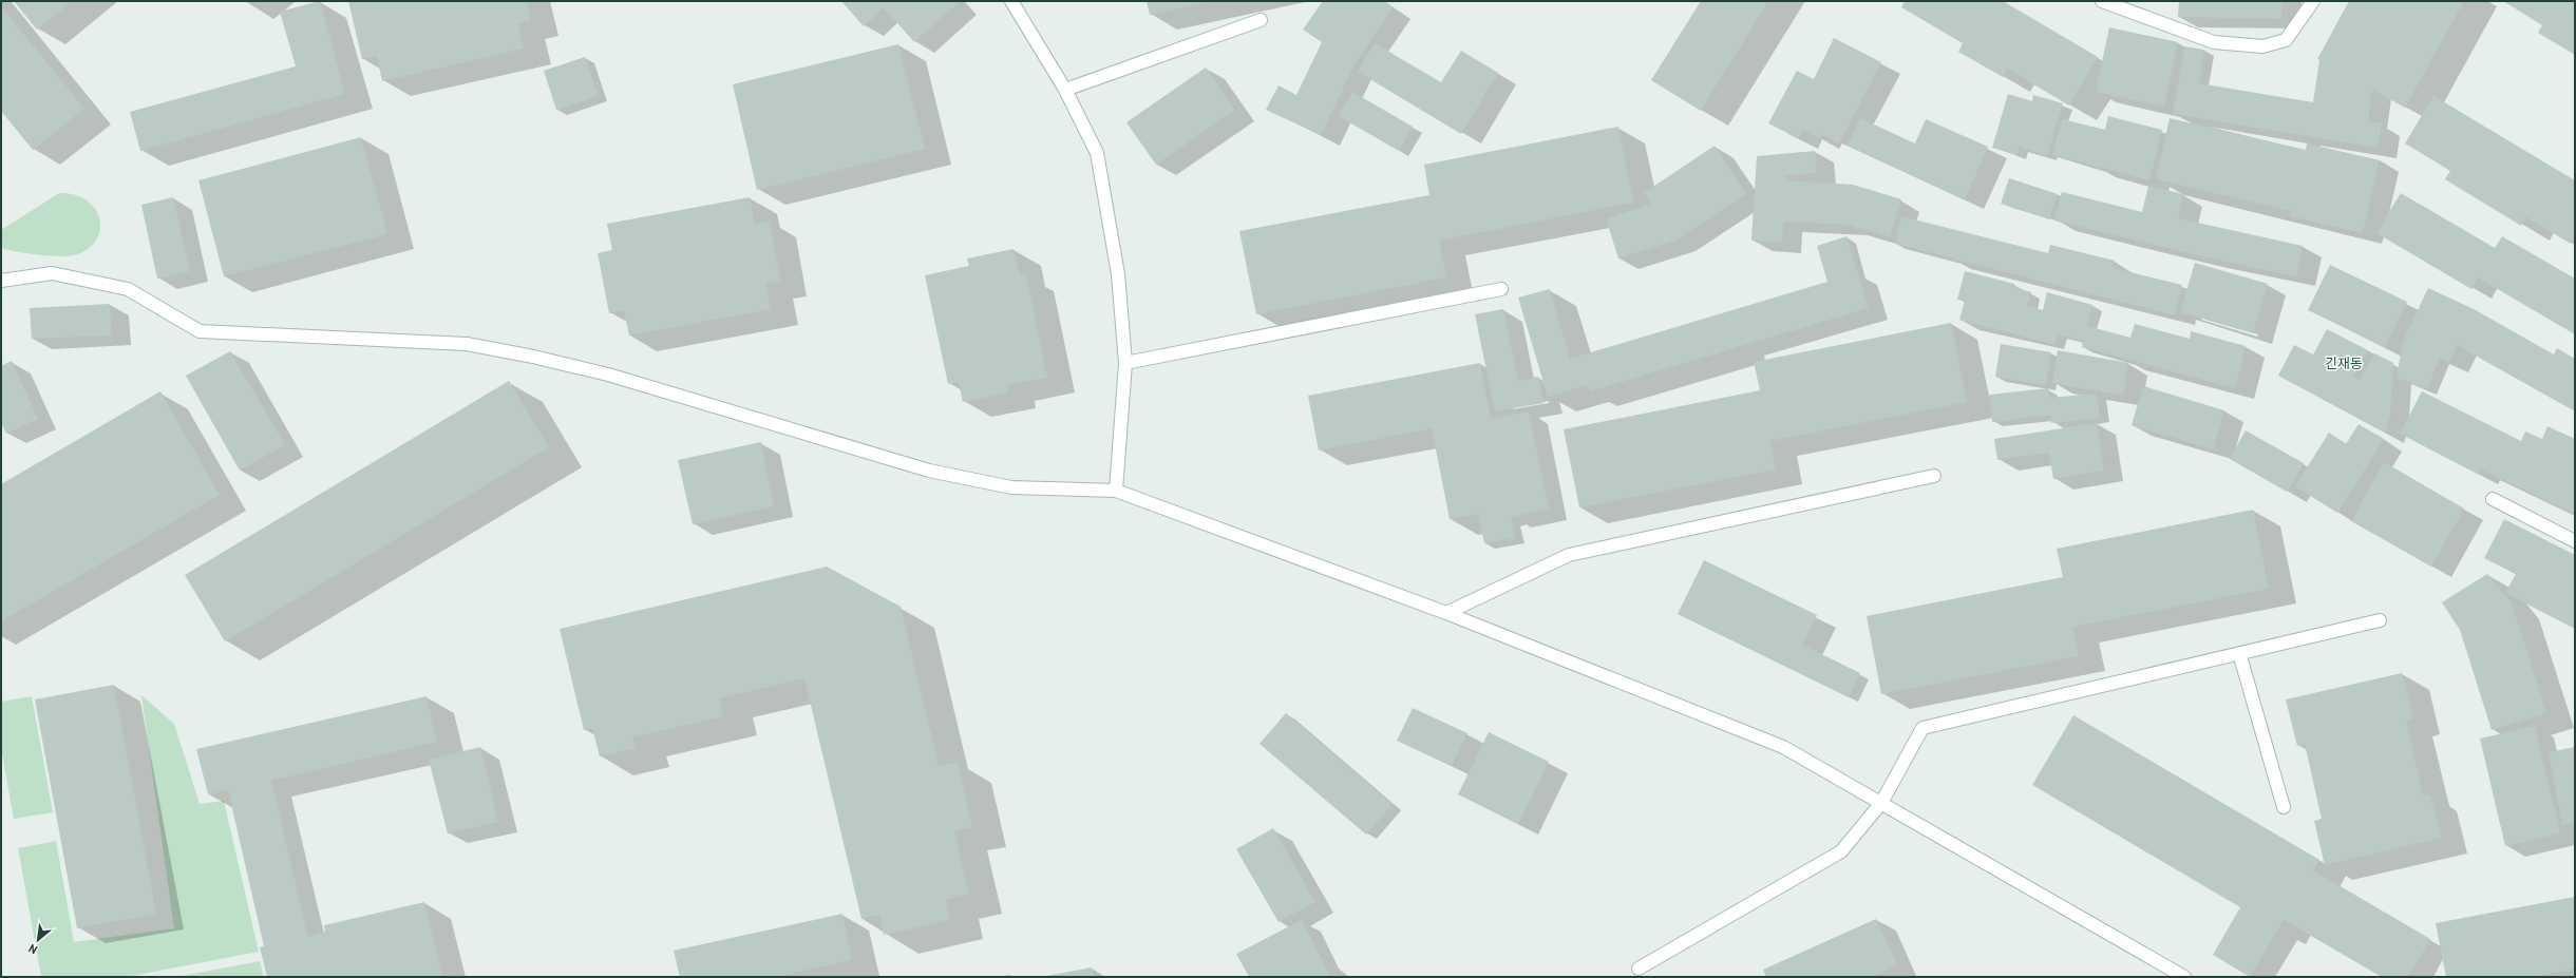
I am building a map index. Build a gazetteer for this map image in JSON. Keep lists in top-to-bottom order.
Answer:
{
  "districts": ["긴재동"],
  "north": "bottom left"
}
